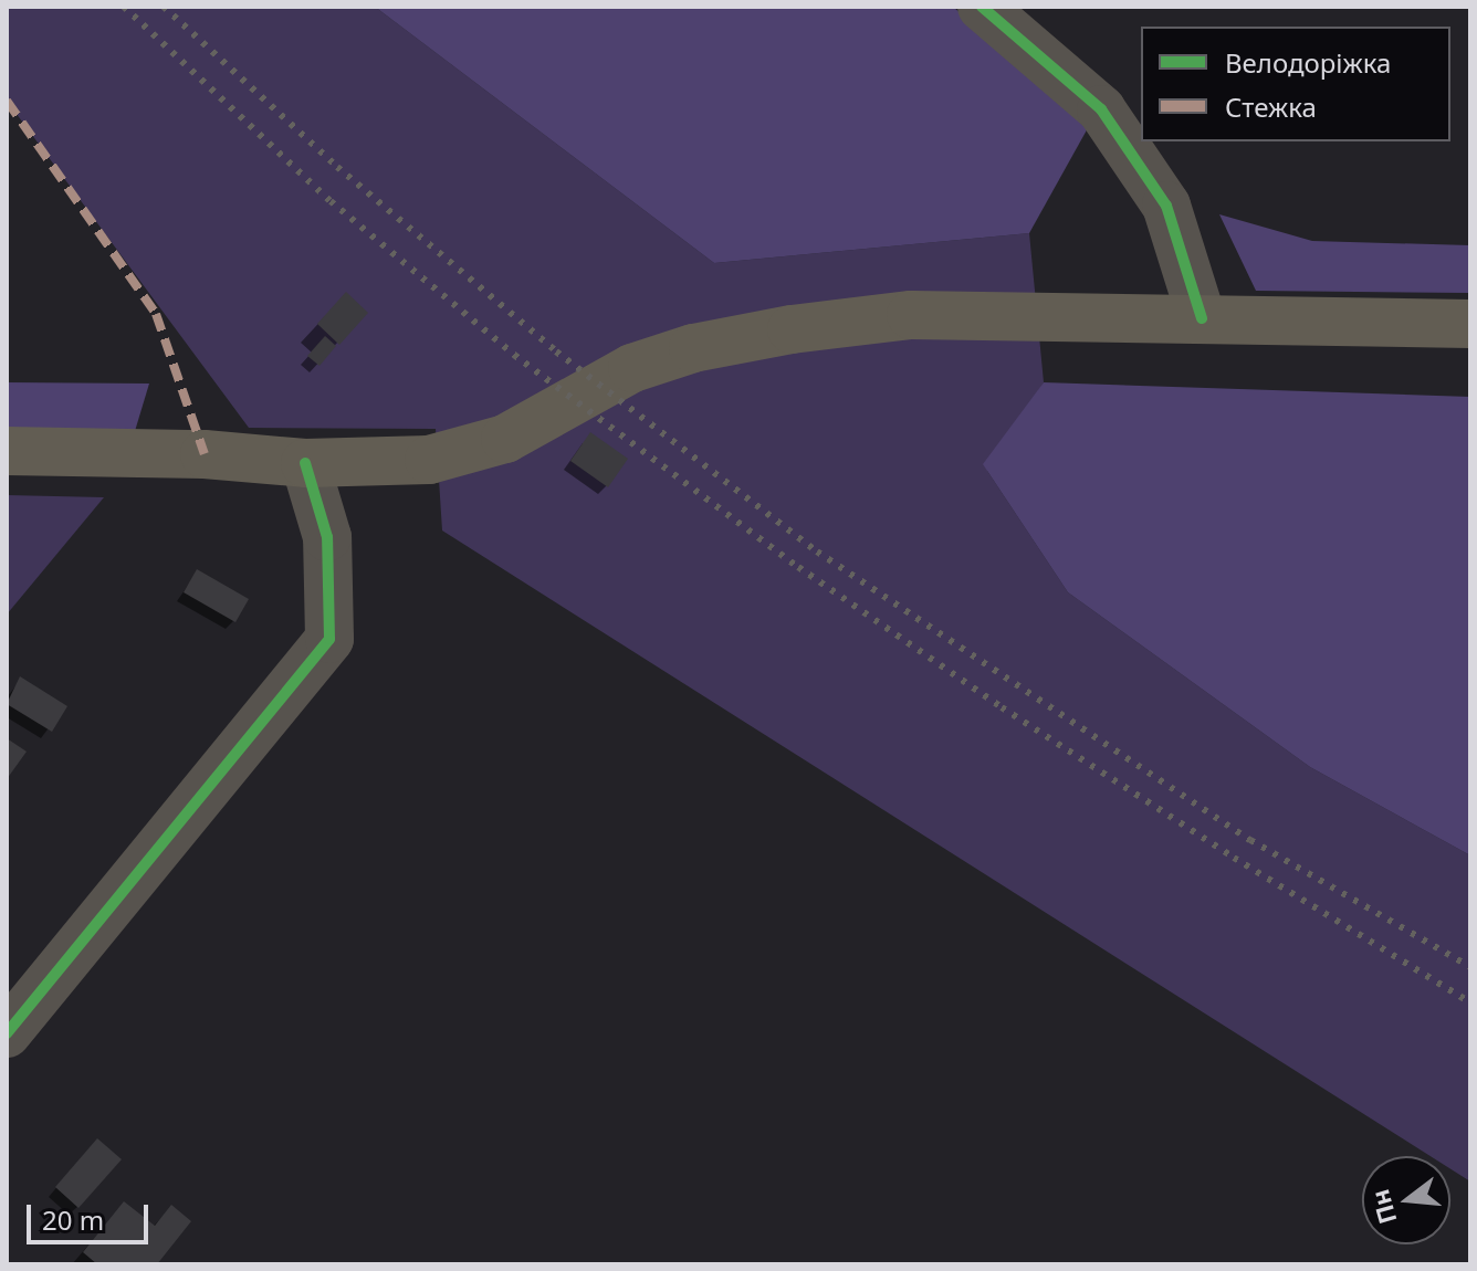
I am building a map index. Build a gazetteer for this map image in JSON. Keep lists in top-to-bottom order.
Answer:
{
  "legend": ["Велодоріжка", "Стежка"],
  "scale_bar": "20 m",
  "north": "left"
}
